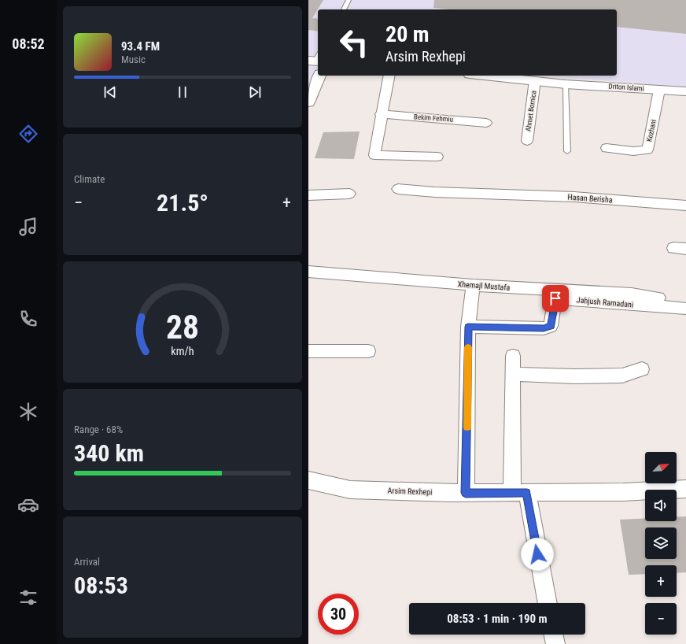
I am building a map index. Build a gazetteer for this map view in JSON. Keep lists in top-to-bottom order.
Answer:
{
  "streets": {
    "street": [
      "Driton Islami",
      "Ahmet Bornica",
      "Bekim Fehmiu",
      "Kozhani",
      "Hasan Berisha",
      "Xhemajl Mustafa",
      "Jahjush Ramadani",
      "Arsim Rexhepi"
    ]
  },
  "crossings": [
    ["Driton Islami", "Ahmet Bornica"],
    ["Driton Islami", "Kozhani"]
  ],
  "north": "top right",
  "page": {
    "tabs": "08:52",
    "turn": ["20 m", "Arsim Rexhepi"],
    "song": ["93.4 FM", "Music"],
    "tile": [
      "Climate",
      ["Range · 68%", "340 km"],
      ["Arrival", "08:53"]
    ],
    "heat": ["−", "21.5°", "+"],
    "map_buttons": ["+", "−"],
    "limit": "30",
    "trip": "08:53 · 1 min · 190 m",
    "gauge": ["28", "km/h"]
  }
}
